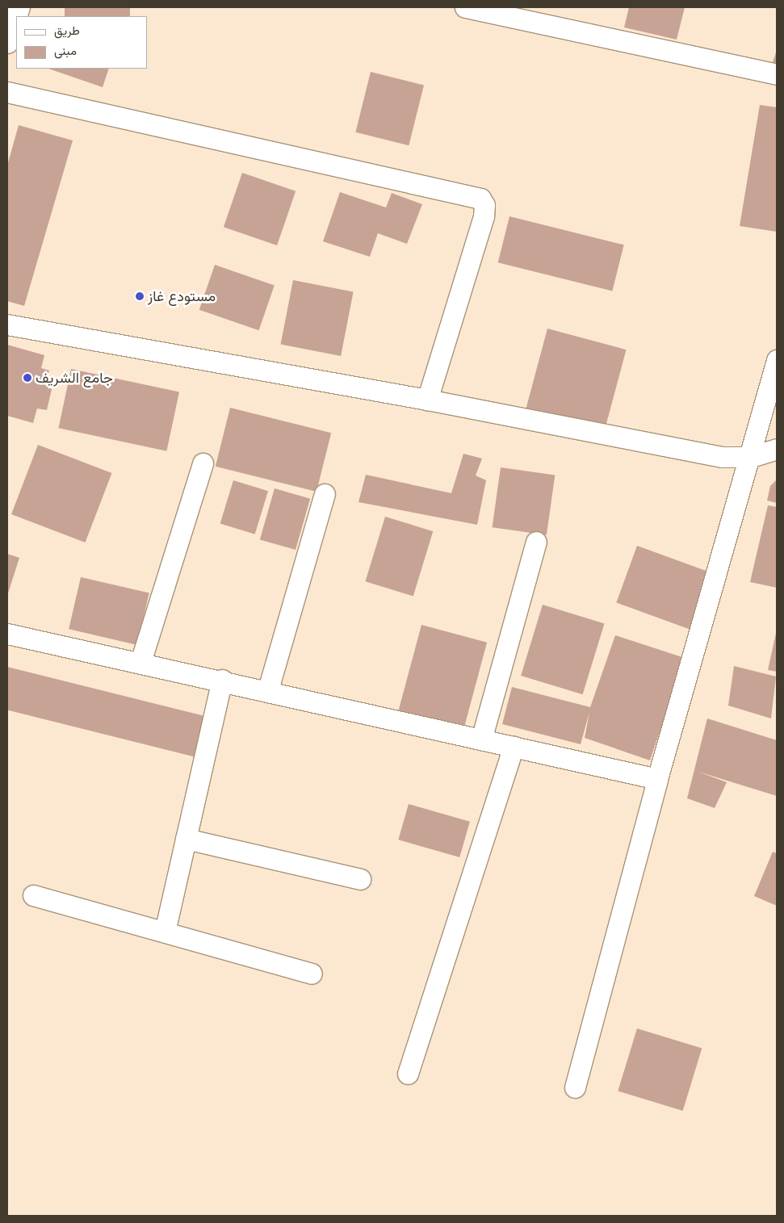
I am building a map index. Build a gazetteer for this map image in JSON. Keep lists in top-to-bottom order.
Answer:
{
  "places": ["مستودع غاز", "جامع الشريف"],
  "legend": ["طريق", "مبنى"]
}
